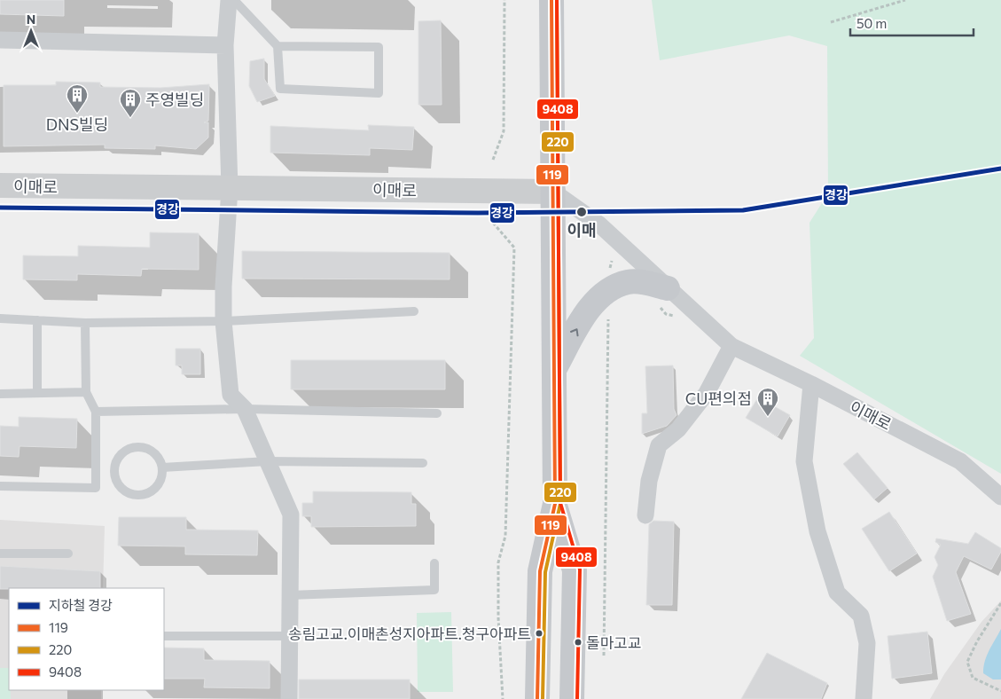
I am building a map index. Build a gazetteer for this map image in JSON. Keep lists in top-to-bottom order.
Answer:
{
  "streets": {
    "street": ["이매로"]
  },
  "places": {
    "building": ["DNS빌딩", "주영빌딩", "CU편의점"],
    "other": ["이매", "송림고교.이매촌성지아파트.청구아파트", "돌마고교"]
  },
  "lines": [
    "transit line 119",
    "transit line 220",
    "transit line 9408",
    "metro line 경강"
  ],
  "legend": [
    "지하철 경강",
    "119",
    "220",
    "9408"
  ],
  "scale_bar": "50 m",
  "north": "top"
}
